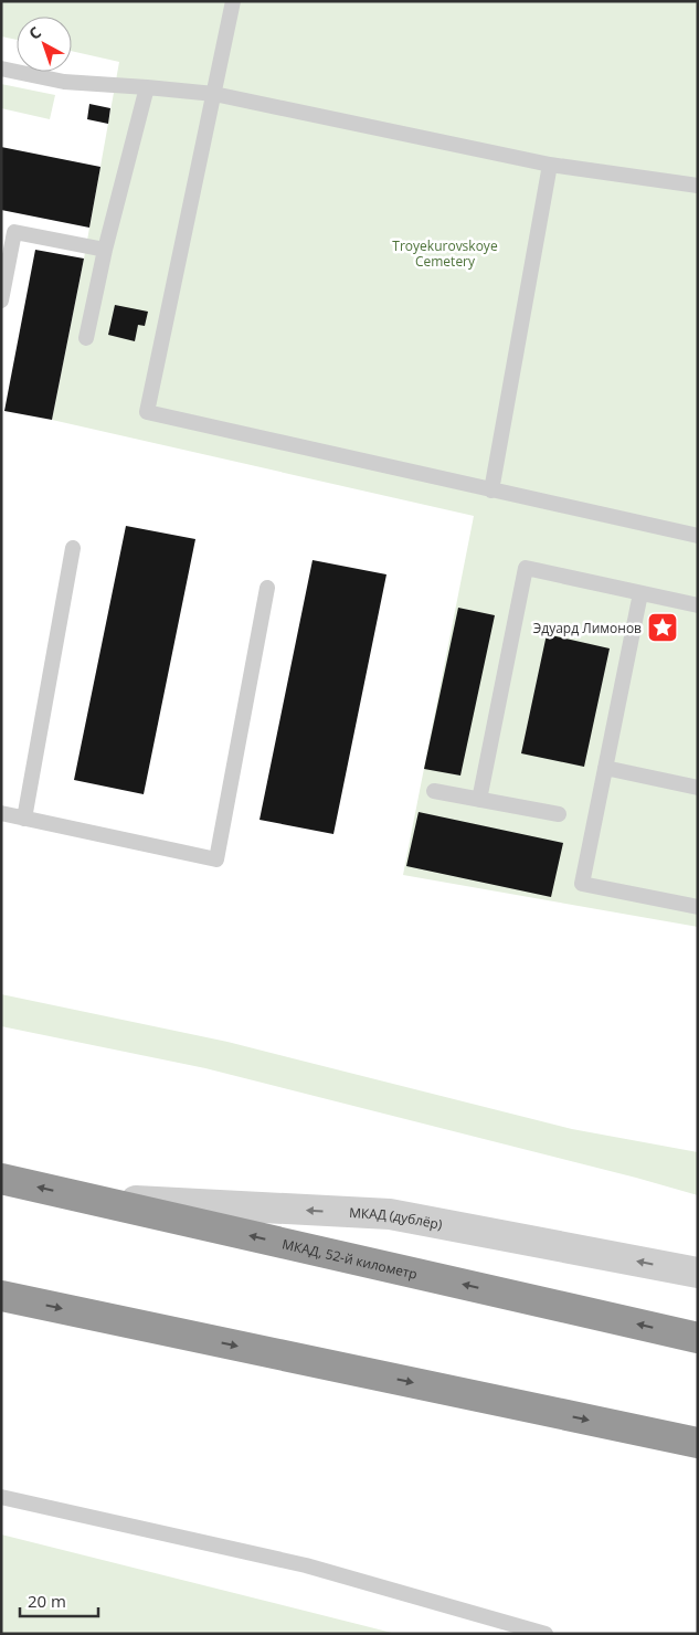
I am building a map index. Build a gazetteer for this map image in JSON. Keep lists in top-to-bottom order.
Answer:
{
  "streets": {
    "highway": ["МКАД, 52-й километр"],
    "street": ["МКАД (дублёр)"]
  },
  "crossings": [
    ["МКАД (дублёр)", "МКАД, 52-й километр"]
  ],
  "one_way": ["МКАД (дублёр)"],
  "parks": ["Troyekurovskoye Cemetery"],
  "places": {
    "place": ["Эдуард Лимонов"]
  },
  "scale_bar": "20 m",
  "north": "top left"
}
